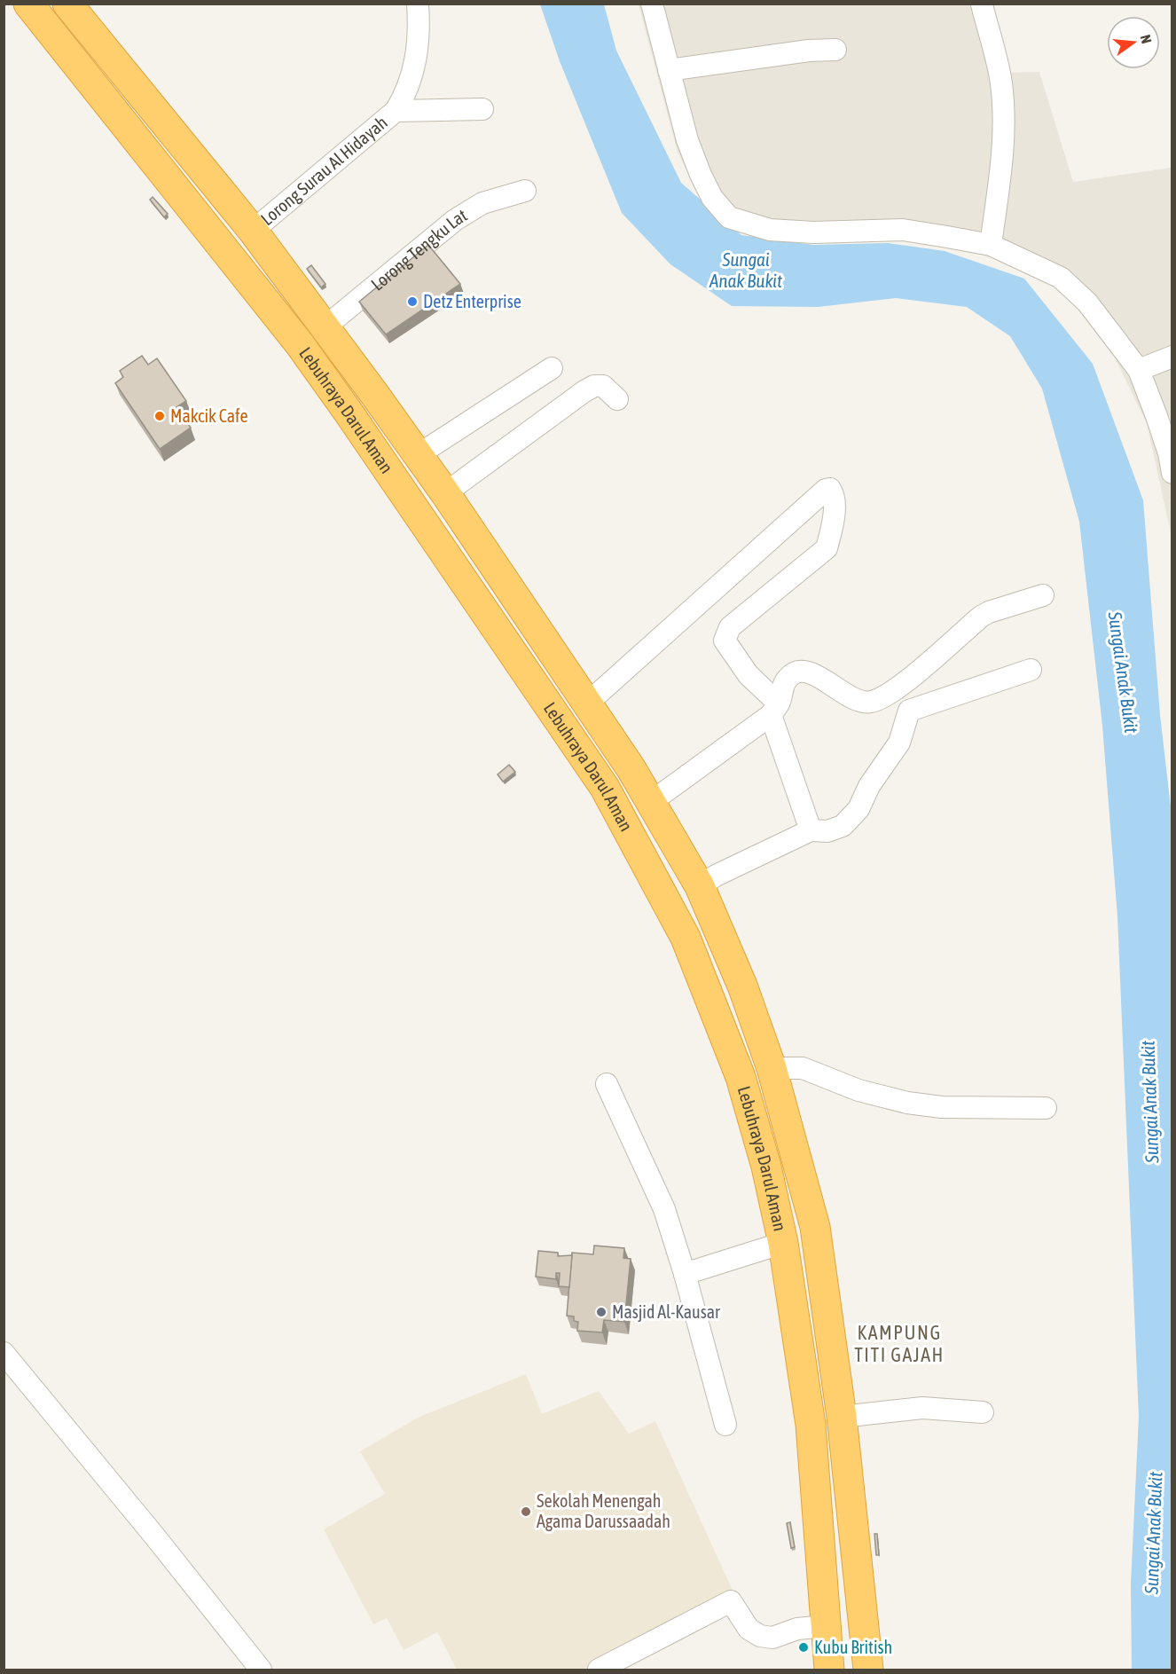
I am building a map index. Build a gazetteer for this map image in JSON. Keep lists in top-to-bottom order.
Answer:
{
  "streets": {
    "highway": ["Lebuhraya Darul Aman"],
    "street": ["Lorong Surau Al Hidayah", "Lorong Tengku Lat"]
  },
  "crossings": [
    ["Lorong Surau Al Hidayah", "Lebuhraya Darul Aman"],
    ["Lorong Tengku Lat", "Lebuhraya Darul Aman"]
  ],
  "districts": ["KAMPUNG TITI GAJAH"],
  "water": ["Sungai Anak Bukit"],
  "places": [
    "Detz Enterprise",
    "Makcik Cafe",
    "Masjid Al-Kausar",
    "Sekolah Menengah Agama Darussaadah",
    "Kubu British"
  ],
  "north": "right"
}
